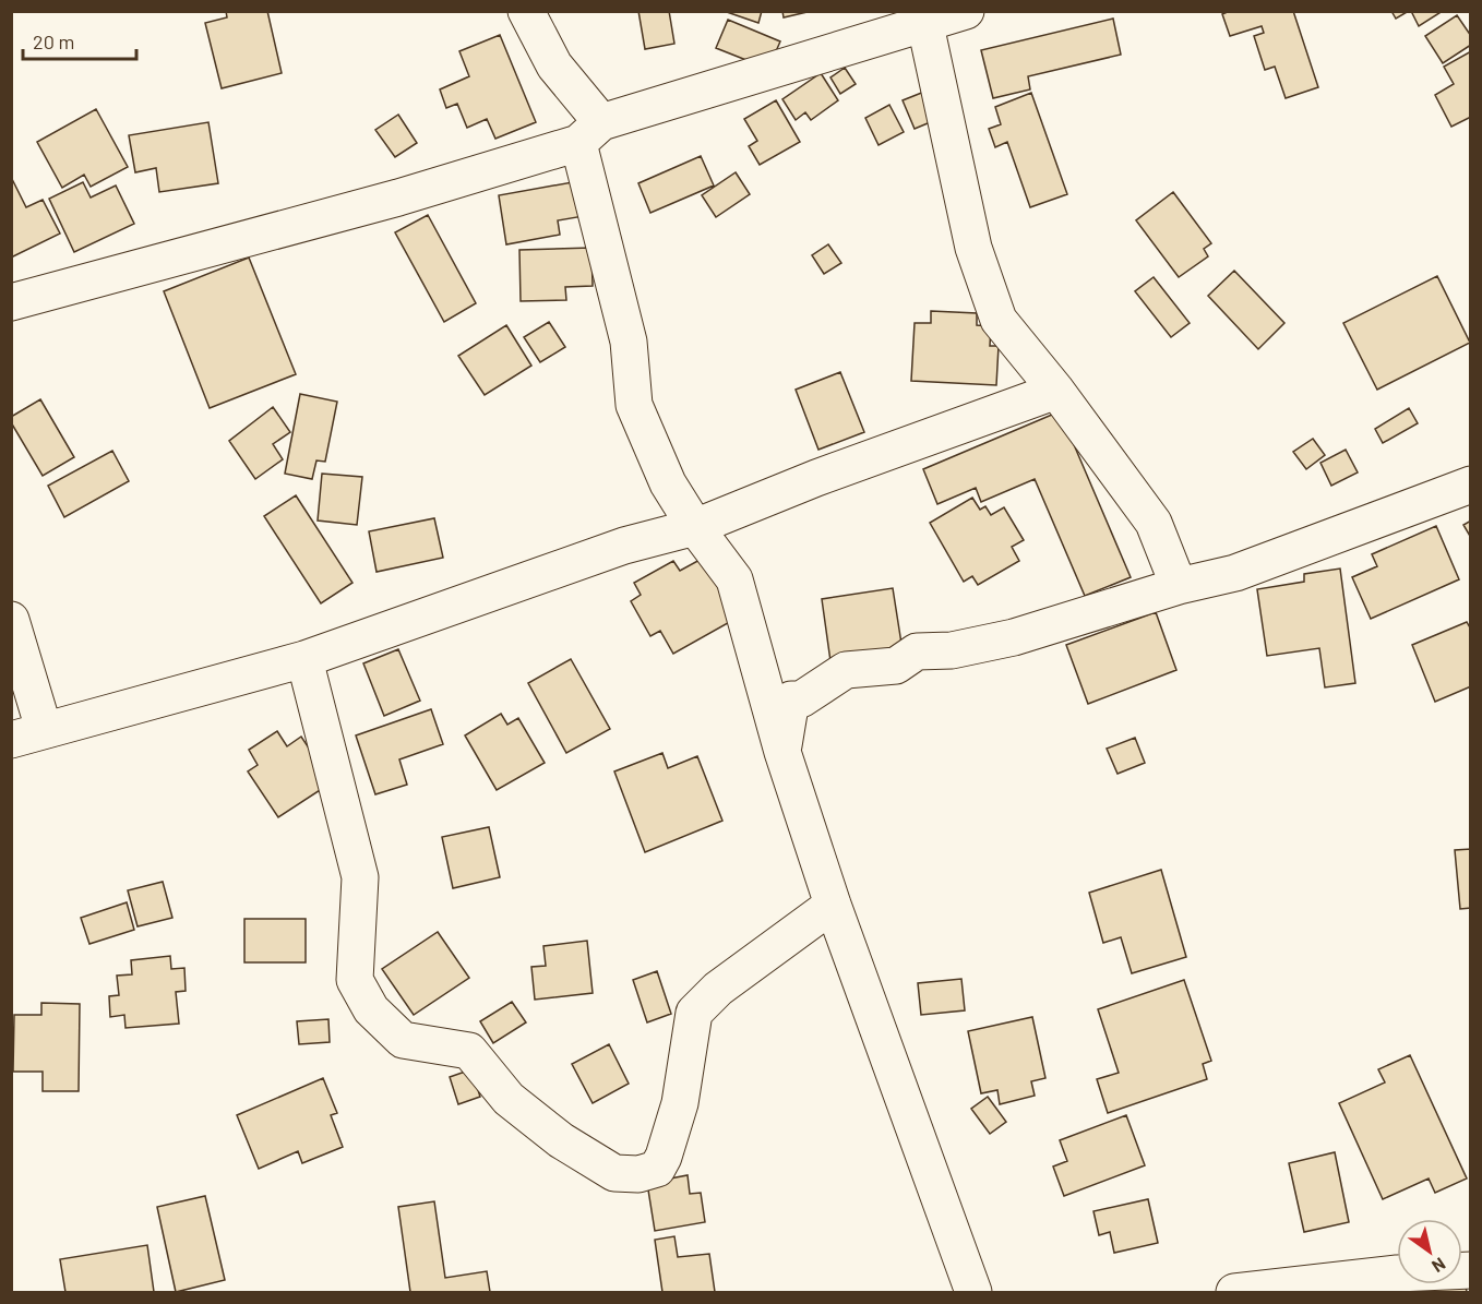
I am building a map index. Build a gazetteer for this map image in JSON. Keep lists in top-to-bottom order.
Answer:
{
  "scale_bar": "20 m",
  "north": "bottom right"
}
